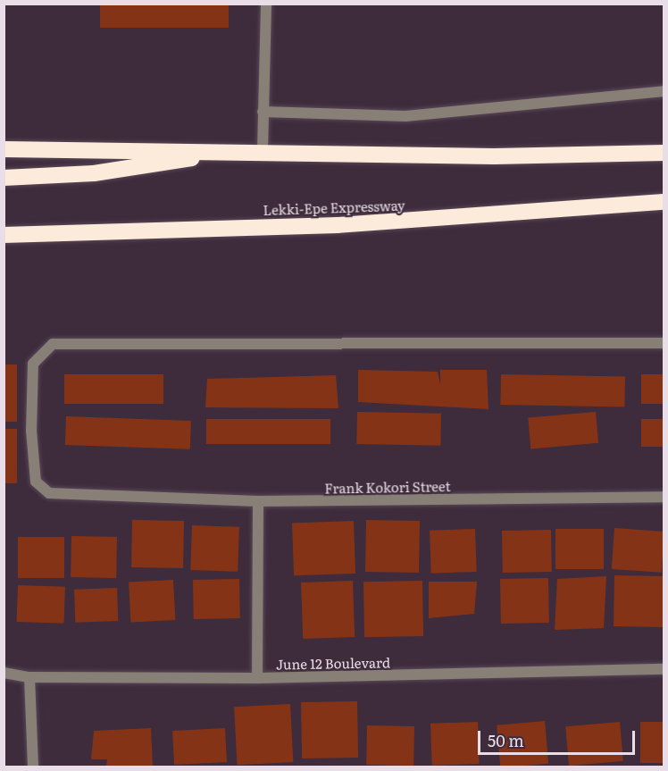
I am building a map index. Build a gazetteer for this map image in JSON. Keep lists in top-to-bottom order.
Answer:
{
  "streets": {
    "highway": ["Lekki-Epe Expressway"],
    "street": ["Frank Kokori Street", "June 12 Boulevard"]
  },
  "scale_bar": "50 m"
}
